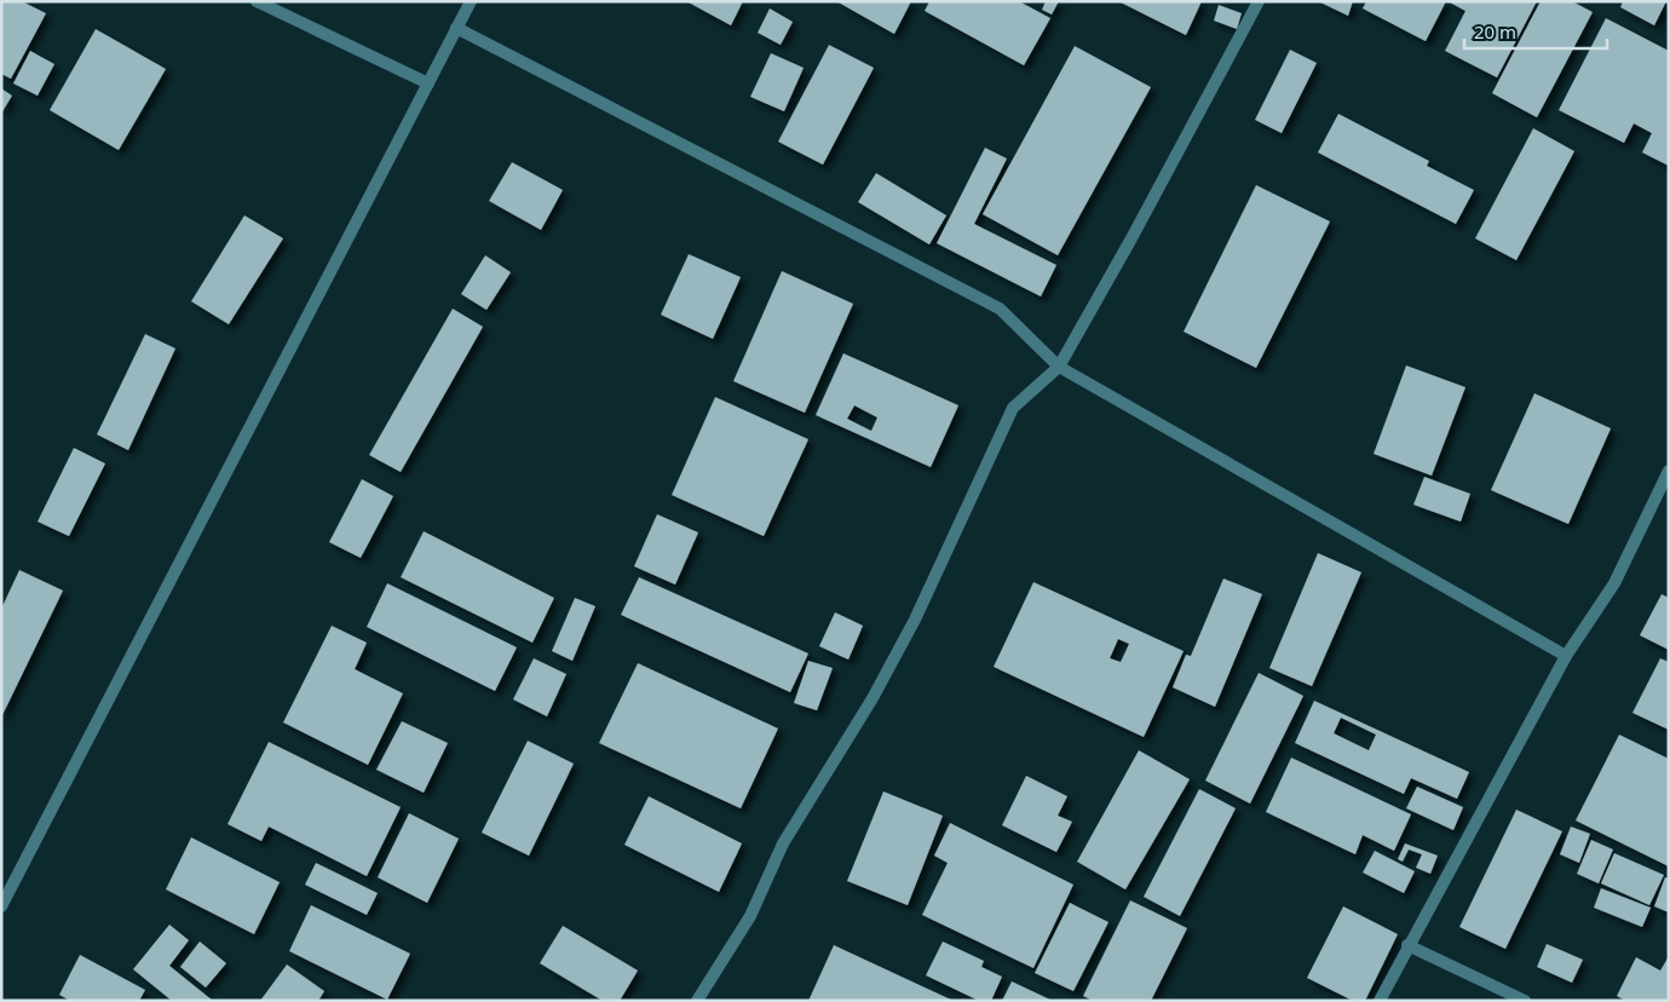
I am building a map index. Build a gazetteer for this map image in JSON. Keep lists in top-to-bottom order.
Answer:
{
  "scale_bar": "20 m"
}
